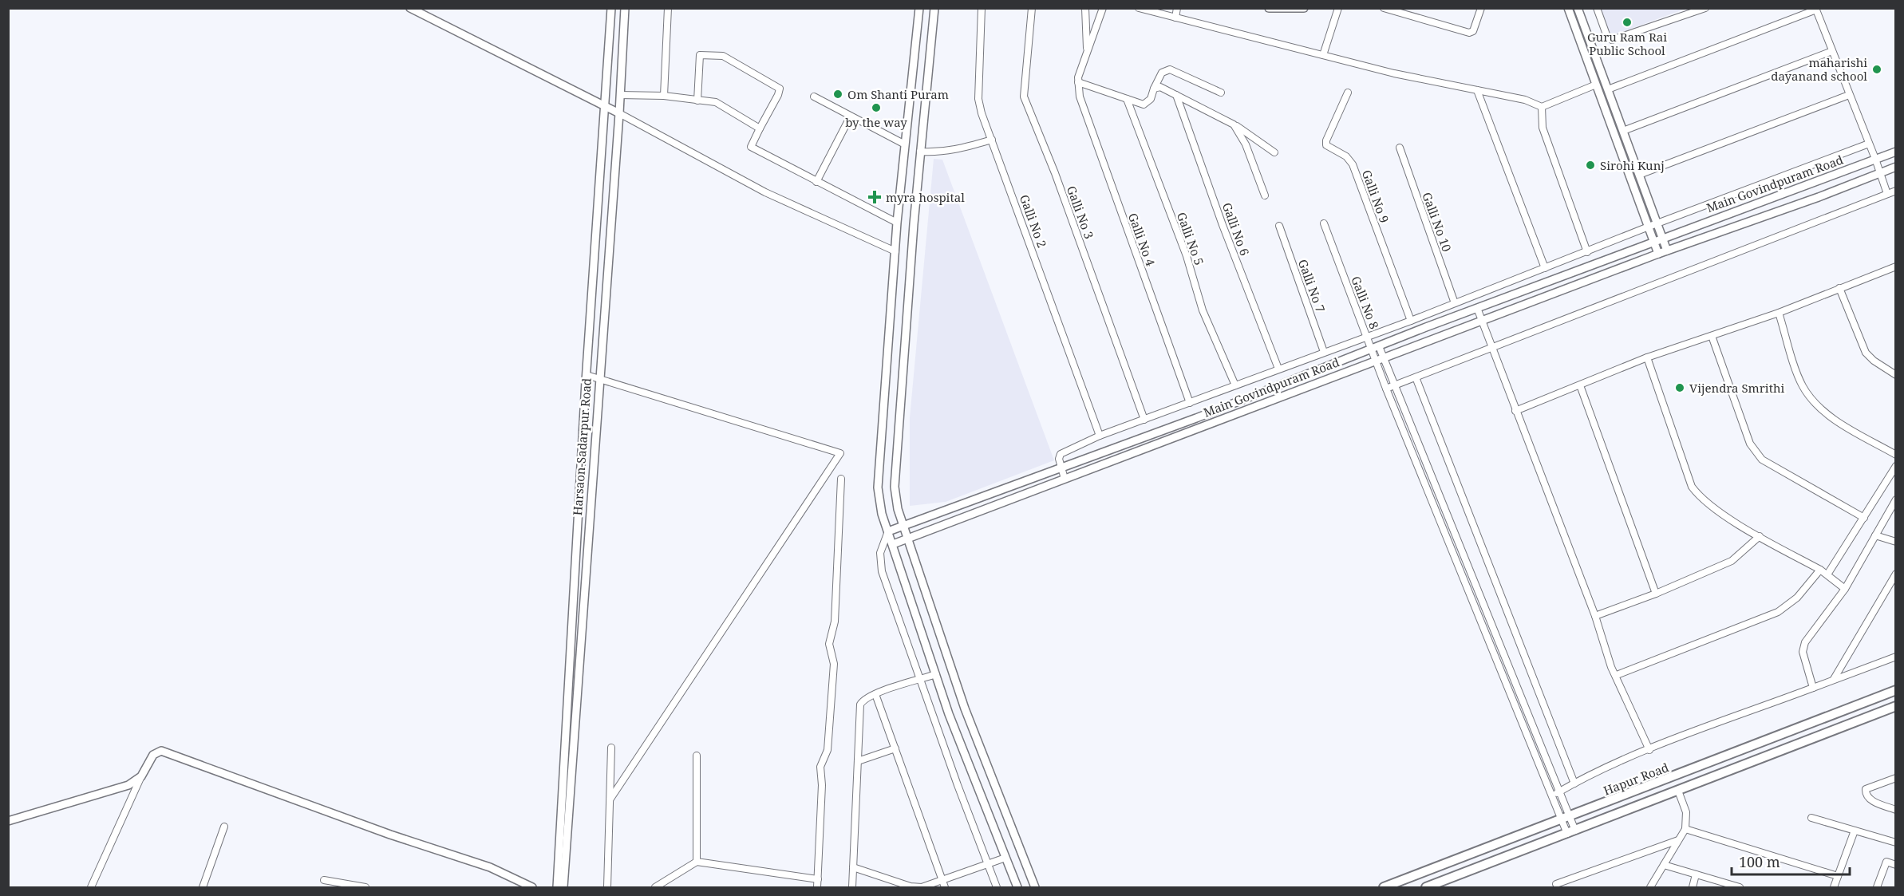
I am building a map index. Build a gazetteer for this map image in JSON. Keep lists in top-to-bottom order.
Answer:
{
  "streets": {
    "main road": ["Hapur Road"],
    "street": [
      "Main Govindpuram Road",
      "Galli No 9",
      "Galli No 3",
      "Galli No 2",
      "Galli No 10",
      "Galli No 6",
      "Galli No 5",
      "Galli No 4",
      "Galli No 7",
      "Galli No 8",
      "Harsaon-Sadarpur Road"
    ]
  },
  "crossings": [
    ["Main Govindpuram Road", "Galli No 8"],
    ["Galli No 8", "Hapur Road"]
  ],
  "places": {
    "other": [
      "Guru Ram Rai Public School",
      "maharishi dayanand school",
      "Om Shanti Puram",
      "by the way",
      "Sirohi Kunj",
      "Vijendra Smrithi"
    ],
    "health": ["myra hospital"]
  },
  "scale_bar": "100 m"
}
